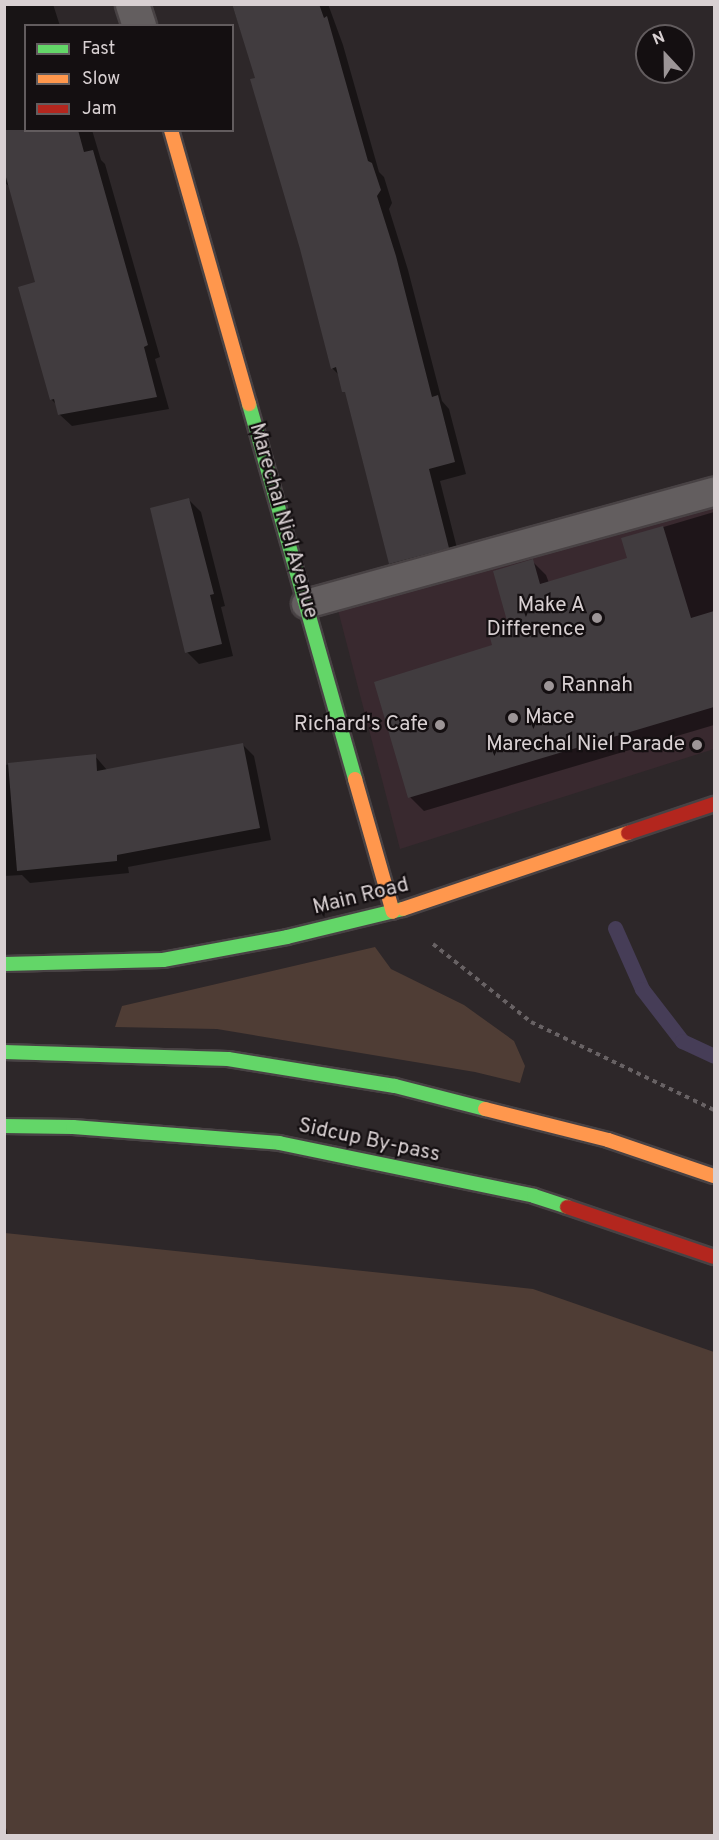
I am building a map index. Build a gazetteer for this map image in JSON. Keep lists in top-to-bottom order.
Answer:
{
  "streets": {
    "main road": ["Marechal Niel Avenue", "Main Road", "Sidcup By-pass"]
  },
  "crossings": [
    ["Marechal Niel Avenue", "Main Road"]
  ],
  "places": [
    "Make A Difference",
    "Rannah",
    "Mace",
    "Richard's Cafe",
    "Marechal Niel Parade"
  ],
  "legend": ["Fast", "Slow", "Jam"],
  "north": "top"
}
